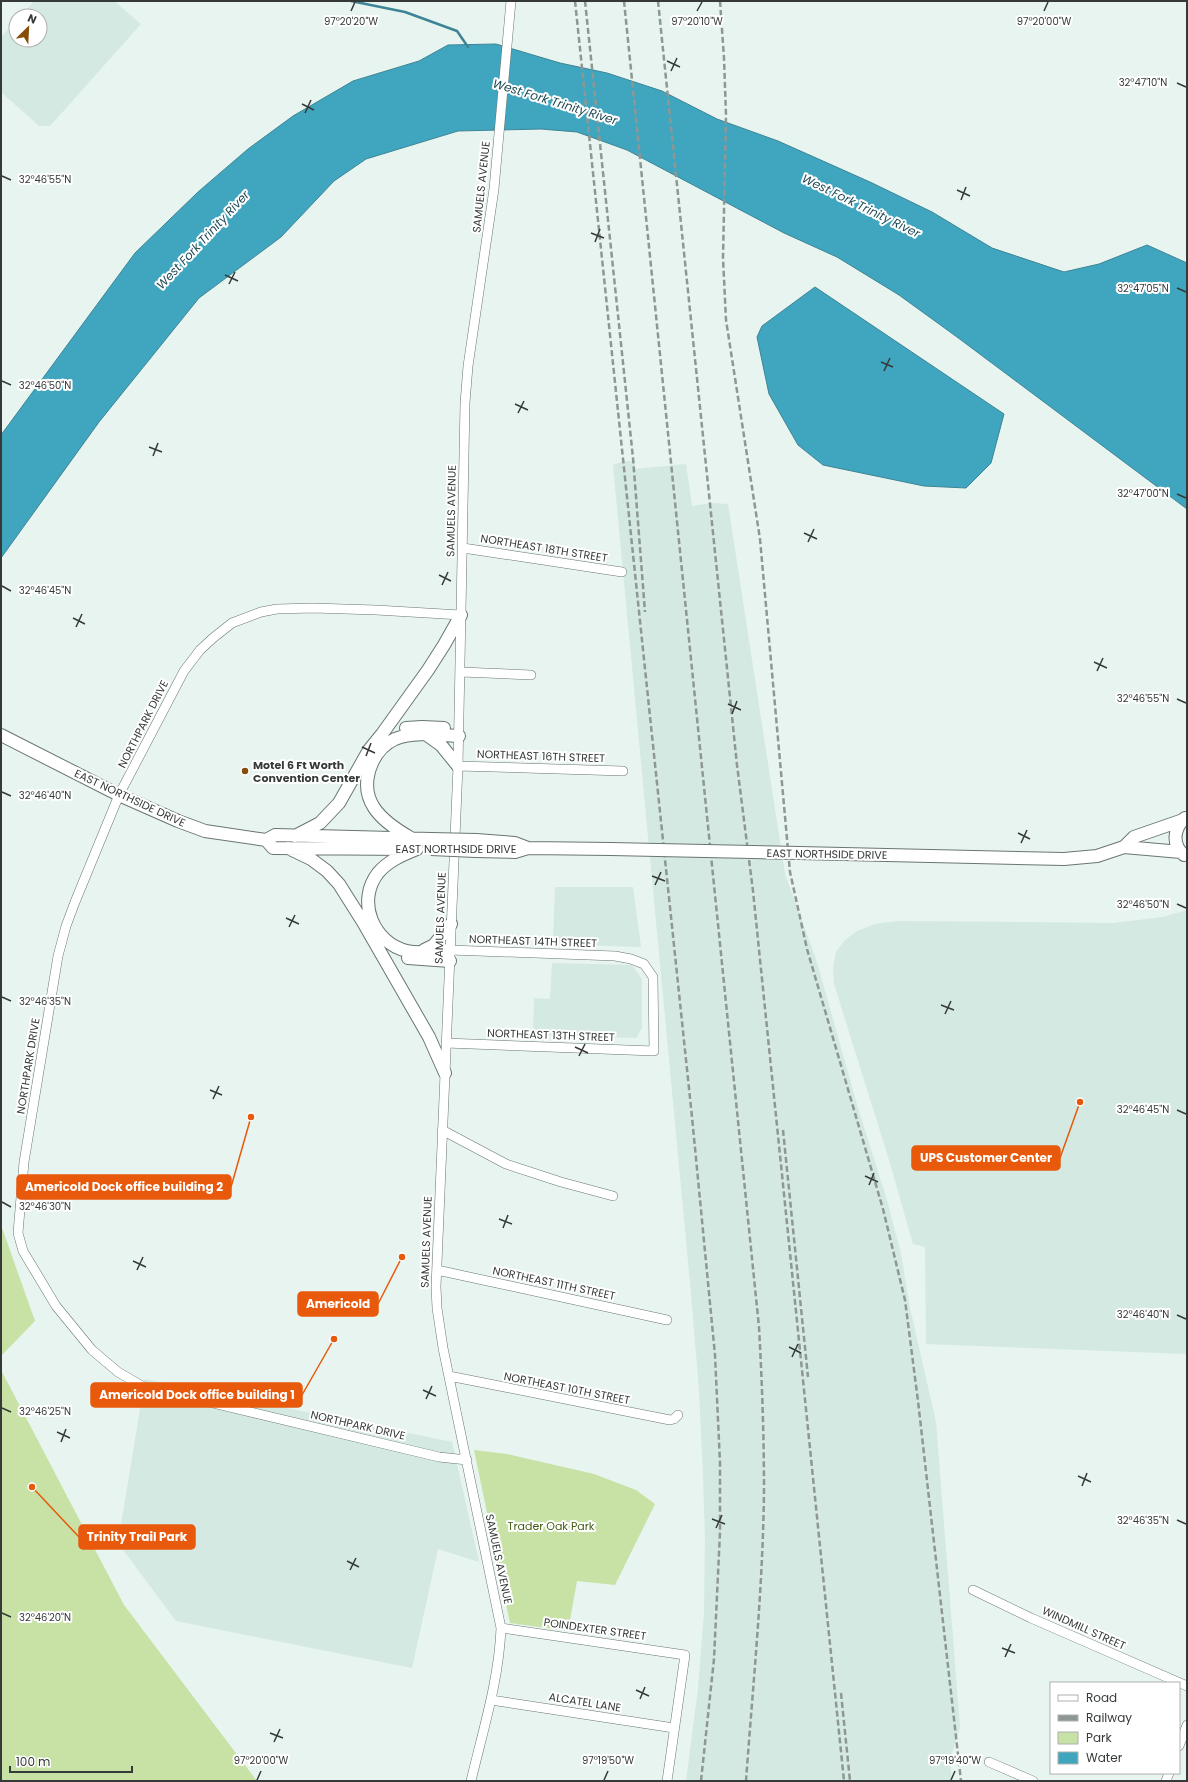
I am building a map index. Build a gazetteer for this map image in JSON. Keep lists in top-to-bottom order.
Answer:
{
  "streets": {
    "street": [
      "SAMUELS AVENUE",
      "NORTHEAST 18TH STREET",
      "NORTHPARK DRIVE",
      "NORTHEAST 16TH STREET",
      "EAST NORTHSIDE DRIVE",
      "NORTHEAST 14TH STREET",
      "NORTHEAST 13TH STREET",
      "NORTHEAST 11TH STREET",
      "NORTHEAST 10TH STREET",
      "WINDMILL STREET",
      "POINDEXTER STREET",
      "ALCATEL LANE"
    ]
  },
  "crossings": [
    ["SAMUELS AVENUE", "NORTHEAST 18TH STREET"],
    ["SAMUELS AVENUE", "NORTHPARK DRIVE"],
    ["SAMUELS AVENUE", "NORTHEAST 16TH STREET"],
    ["SAMUELS AVENUE", "NORTHEAST 14TH STREET"],
    ["SAMUELS AVENUE", "NORTHEAST 13TH STREET"],
    ["SAMUELS AVENUE", "NORTHEAST 11TH STREET"],
    ["SAMUELS AVENUE", "NORTHEAST 10TH STREET"],
    ["SAMUELS AVENUE", "POINDEXTER STREET"],
    ["SAMUELS AVENUE", "ALCATEL LANE"],
    ["NORTHPARK DRIVE", "EAST NORTHSIDE DRIVE"],
    ["NORTHEAST 14TH STREET", "NORTHEAST 13TH STREET"],
    ["POINDEXTER STREET", "ALCATEL LANE"]
  ],
  "water": ["West Fork Trinity River"],
  "parks": ["Trader Oak Park"],
  "places": [
    "Motel 6 Ft Worth Convention Center",
    "UPS Customer Center",
    "Americold Dock office building 2",
    "Americold",
    "Americold Dock office building 1",
    "Trinity Trail Park"
  ],
  "legend": [
    "Road",
    "Railway",
    "Park",
    "Water"
  ],
  "scale_bar": "100 m",
  "north": "top right",
  "coordinates": [
    "97°20'20\"W",
    "97°20'10\"W",
    "97°20'00\"W",
    "32°47'10\"N",
    "32°46'55\"N",
    "32°47'05\"N",
    "32°46'50\"N",
    "32°47'00\"N",
    "32°46'45\"N",
    "32°46'40\"N",
    "32°46'35\"N",
    "32°46'30\"N",
    "32°46'25\"N",
    "32°46'20\"N",
    "97°19'50\"W",
    "97°19'40\"W"
  ]
}
